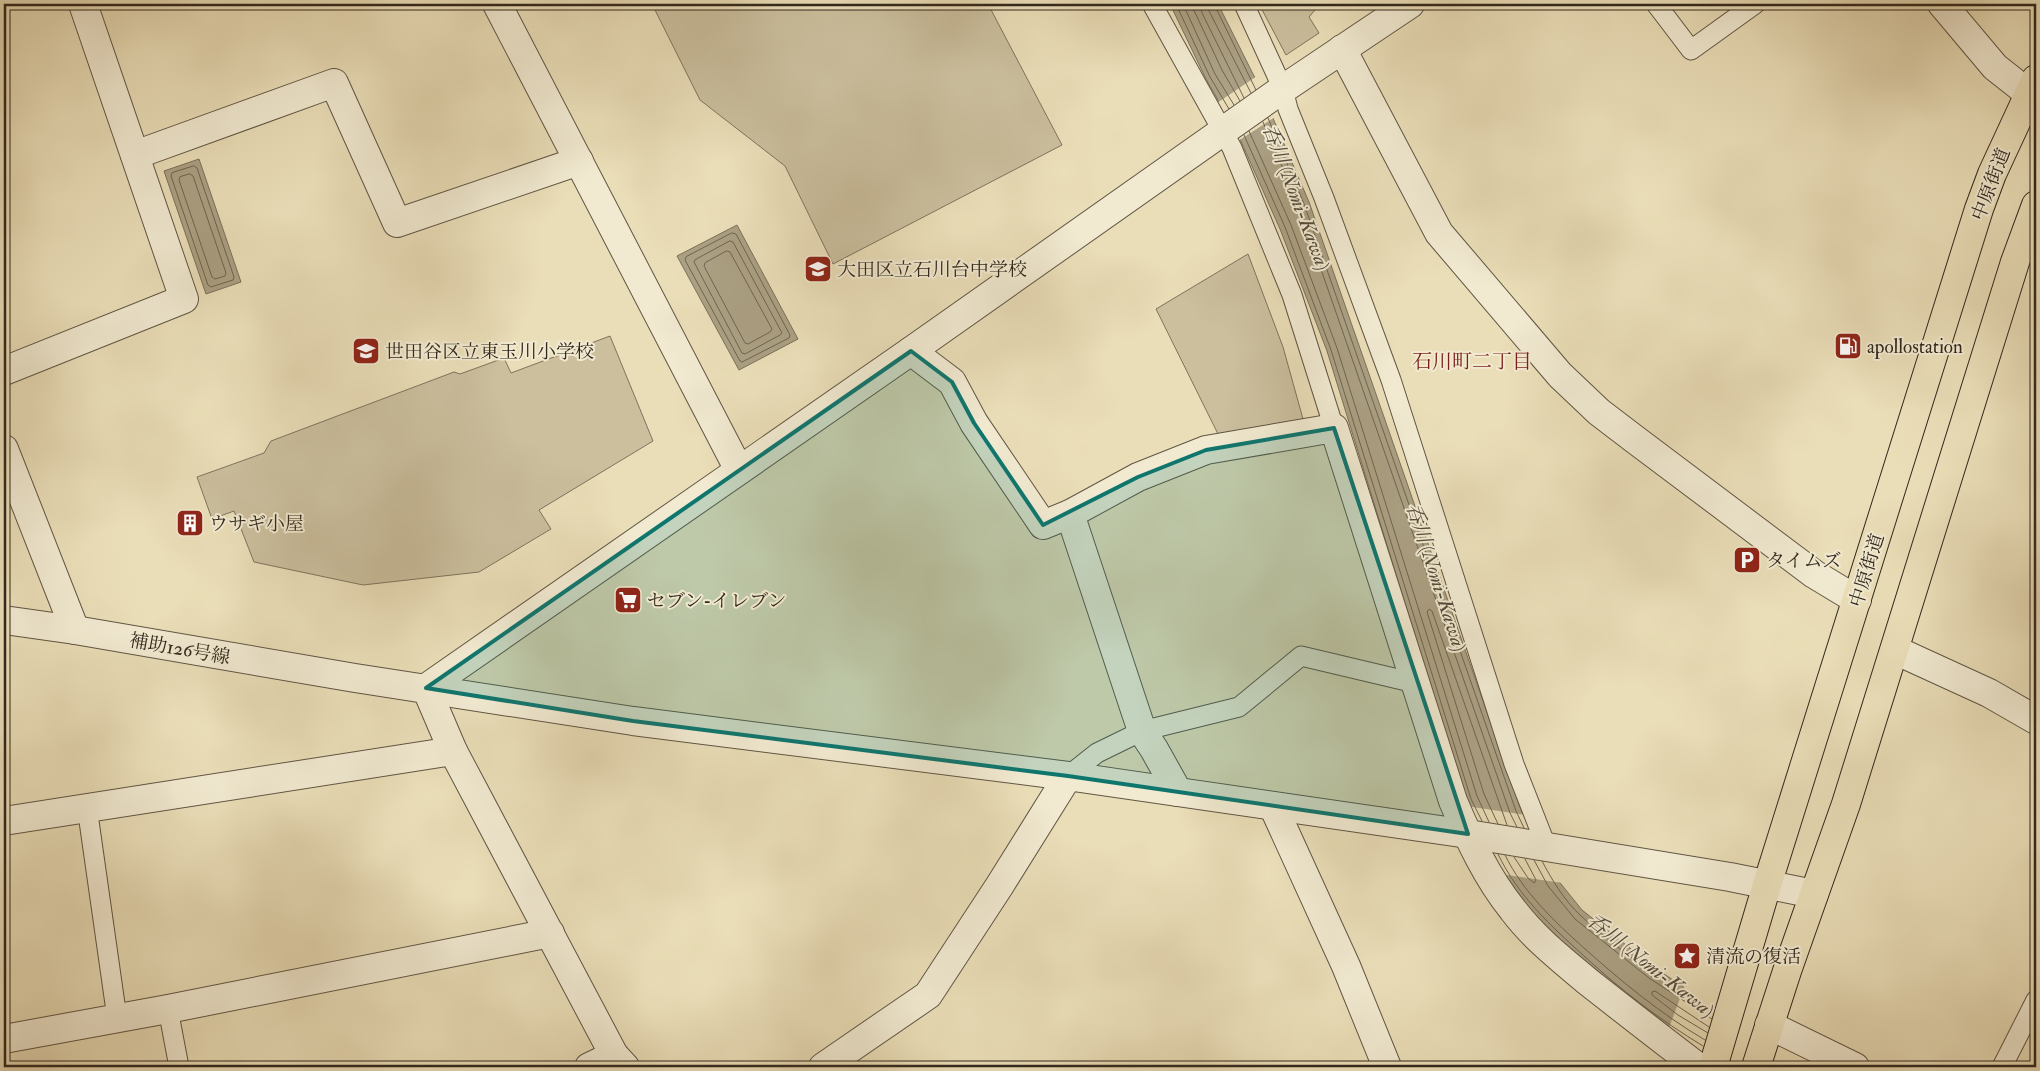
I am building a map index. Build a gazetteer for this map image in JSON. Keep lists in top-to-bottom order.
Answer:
{
  "streets": {
    "main road": ["中原街道"],
    "street": ["補助126号線"]
  },
  "crossings": [
    ["中原街道", "補助126号線"]
  ],
  "districts": ["石川町二丁目"],
  "water": ["呑川 (Nomi-Kawa)"],
  "places": {
    "school or university": ["大田区立石川台中学校", "世田谷区立東玉川小学校"],
    "fuel station": ["apollostation"],
    "building": ["ウサギ小屋"],
    "parking": ["タイムズ"],
    "supermarket": ["セブン-イレブン"],
    "place": ["清流の復活"]
  }
}
